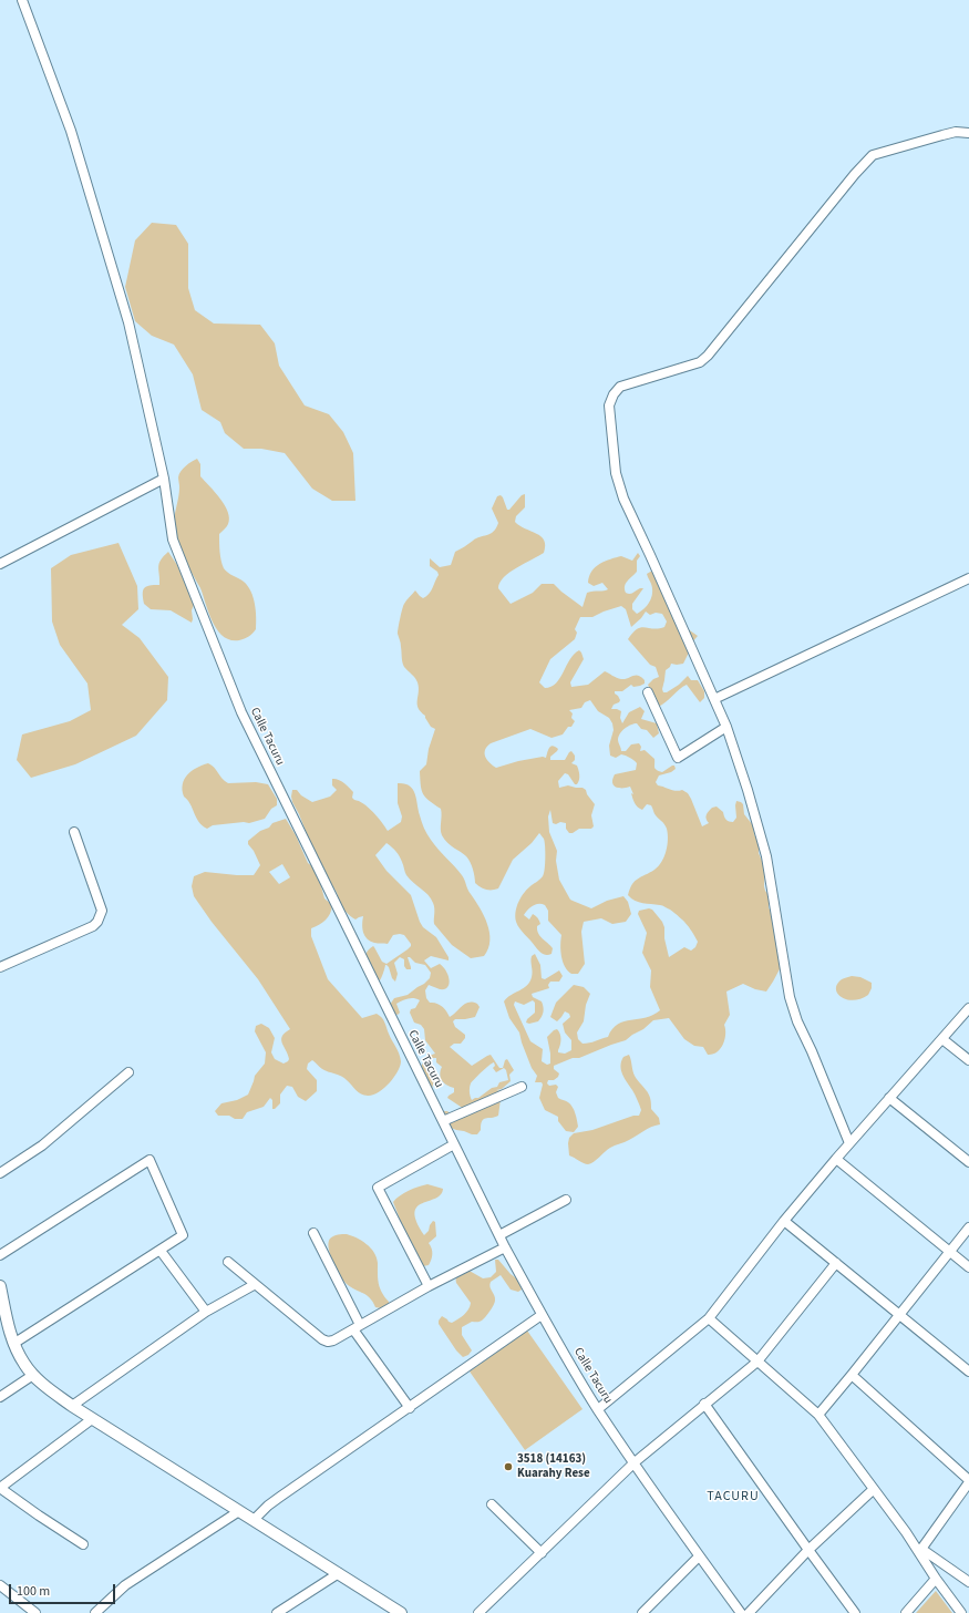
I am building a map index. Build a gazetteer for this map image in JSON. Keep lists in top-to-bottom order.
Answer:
{
  "streets": {
    "street": ["Calle Tacuru"]
  },
  "districts": ["TACURU"],
  "places": ["3518 (14163) Kuarahy Rese"],
  "scale_bar": "100 m"
}
